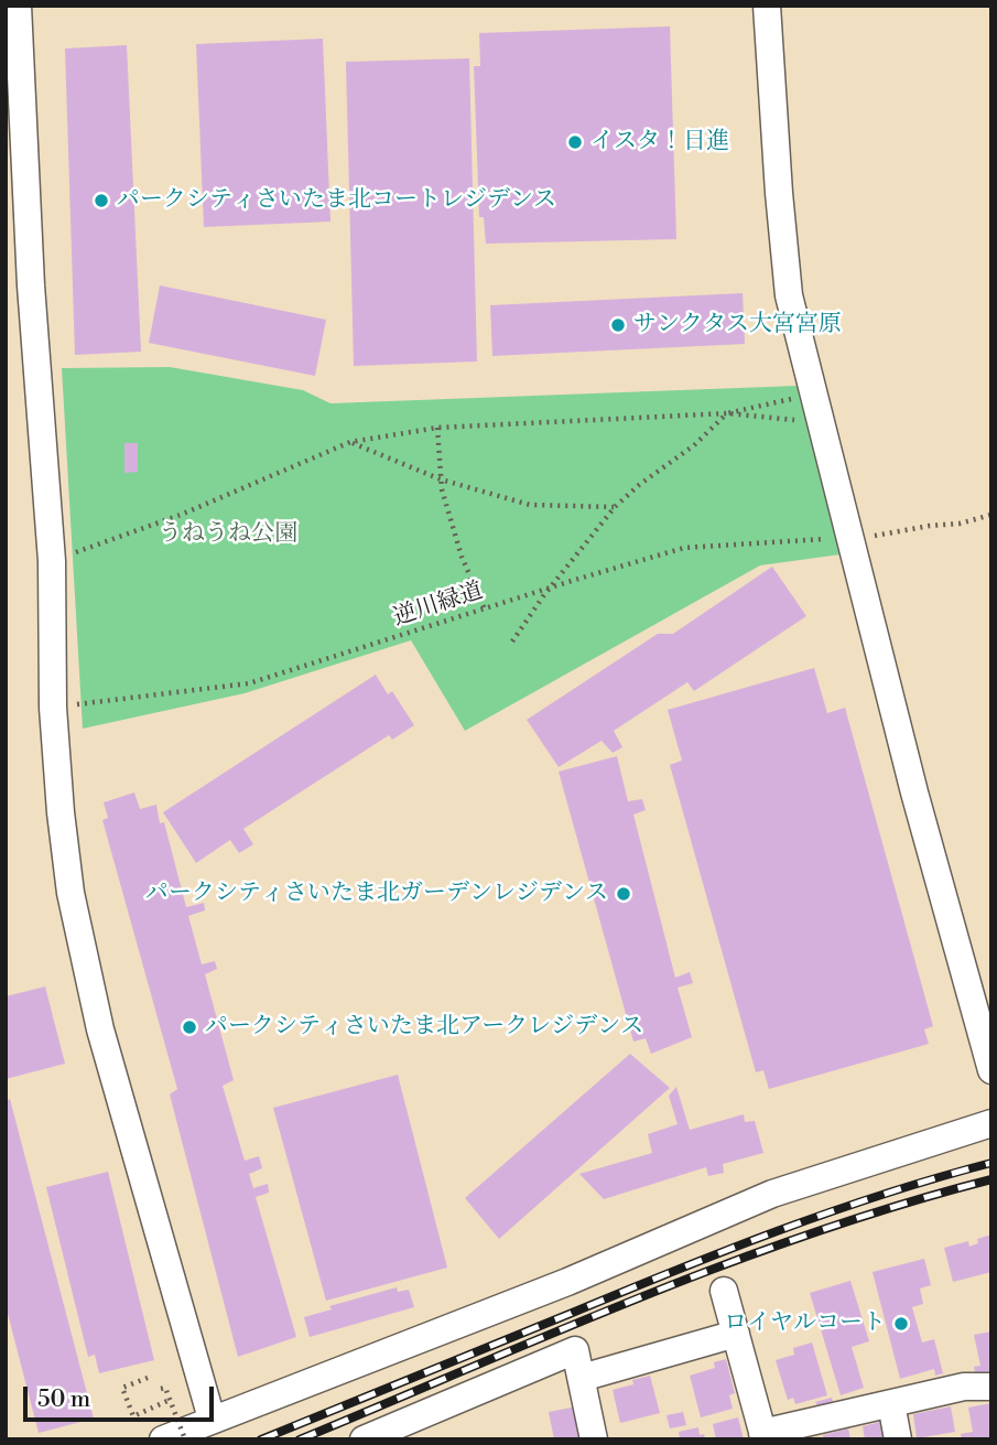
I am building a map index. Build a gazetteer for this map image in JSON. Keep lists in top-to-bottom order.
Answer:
{
  "streets": {
    "path": ["逆川緑道"]
  },
  "parks": ["うねうね公園"],
  "places": [
    "イスタ！日進",
    "パークシティさいたま北コートレジデンス",
    "サンクタス大宮宮原",
    "パークシティさいたま北ガーデンレジデンス",
    "パークシティさいたま北アークレジデンス",
    "ロイヤルコート"
  ],
  "scale_bar": "50 m"
}
